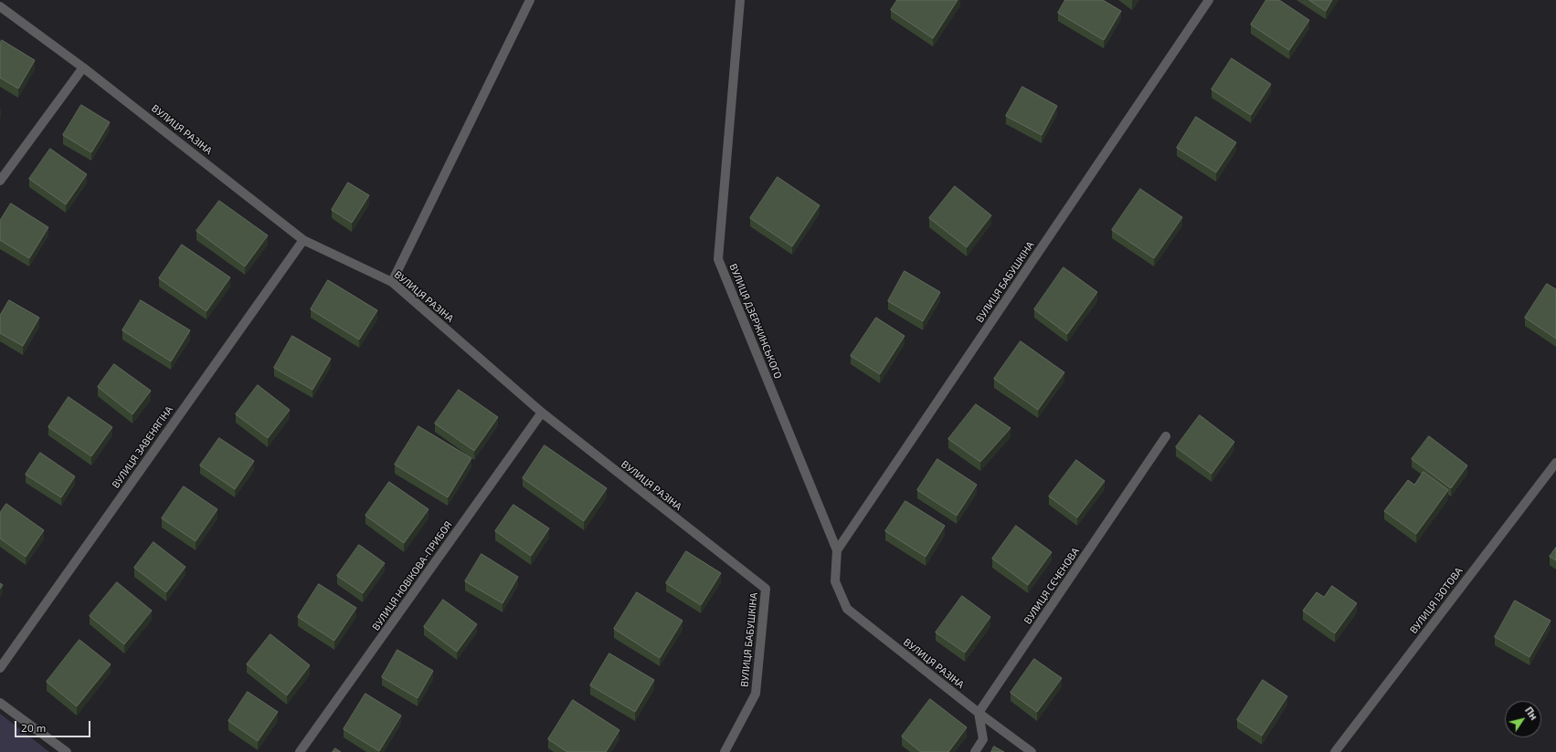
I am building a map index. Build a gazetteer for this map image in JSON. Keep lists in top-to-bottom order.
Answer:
{
  "streets": {
    "street": [
      "ВУЛИЦЯ РАЗІНА",
      "ВУЛИЦЯ БАБУШКІНА",
      "ВУЛИЦЯ ДЗЕРЖИНСЬКОГО",
      "ВУЛИЦЯ ЗАВЕНЯГІНА",
      "ВУЛИЦЯ НОВІКОВА-ПРИБОЯ",
      "ВУЛИЦЯ СЄЧЕНОВА",
      "ВУЛИЦЯ ІЗОТОВА"
    ]
  },
  "crossings": [
    ["ВУЛИЦЯ РАЗІНА", "ВУЛИЦЯ БАБУШКІНА"],
    ["ВУЛИЦЯ РАЗІНА", "ВУЛИЦЯ ДЗЕРЖИНСЬКОГО"],
    ["ВУЛИЦЯ РАЗІНА", "ВУЛИЦЯ ЗАВЕНЯГІНА"],
    ["ВУЛИЦЯ РАЗІНА", "ВУЛИЦЯ НОВІКОВА-ПРИБОЯ"],
    ["ВУЛИЦЯ РАЗІНА", "ВУЛИЦЯ СЄЧЕНОВА"],
    ["ВУЛИЦЯ БАБУШКІНА", "ВУЛИЦЯ ДЗЕРЖИНСЬКОГО"]
  ],
  "scale_bar": "20 m",
  "north": "top right"
}
